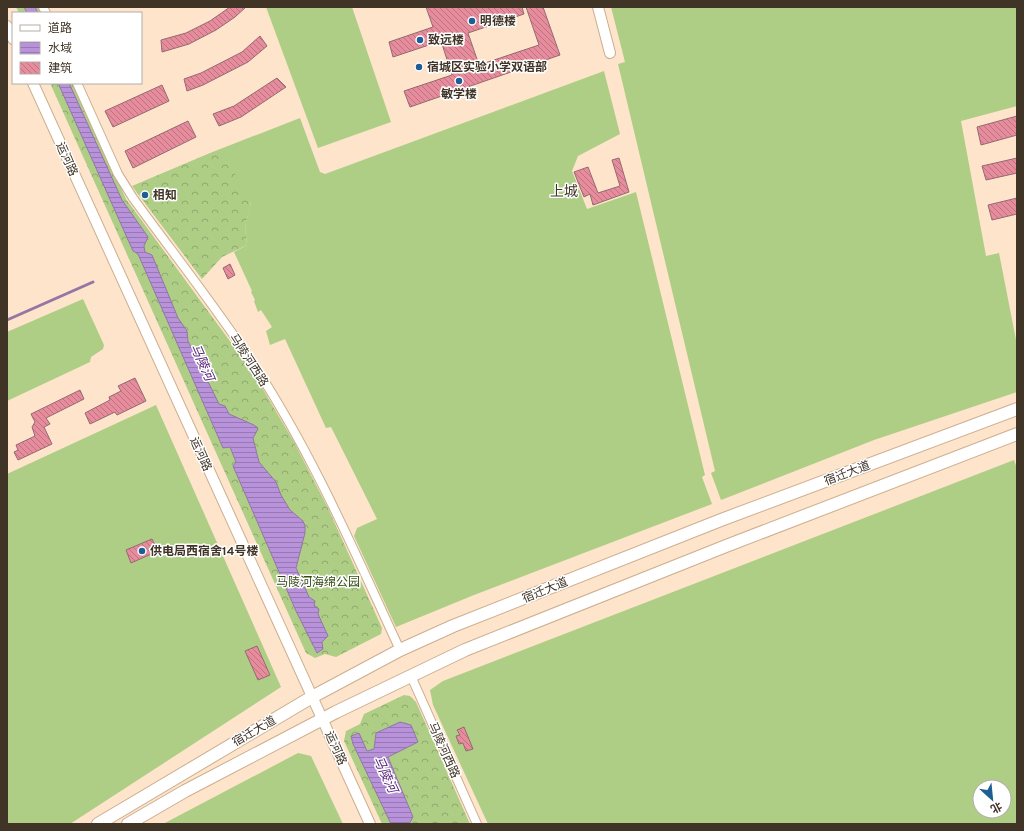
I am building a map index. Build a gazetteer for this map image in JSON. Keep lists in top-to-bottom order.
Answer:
{
  "streets": {
    "main road": ["宿迁大道"],
    "street": ["运河路", "马陵河西路"]
  },
  "crossings": [
    ["运河路", "宿迁大道"],
    ["马陵河西路", "宿迁大道"]
  ],
  "districts": ["上城"],
  "water": ["马陵河"],
  "parks": ["马陵河海绵公园"],
  "places": [
    "明德楼",
    "致远楼",
    "宿城区实验小学双语部",
    "敏学楼",
    "相知",
    "供电局西宿舍14号楼"
  ],
  "legend": ["道路", "水域", "建筑"],
  "north": "bottom right"
}
